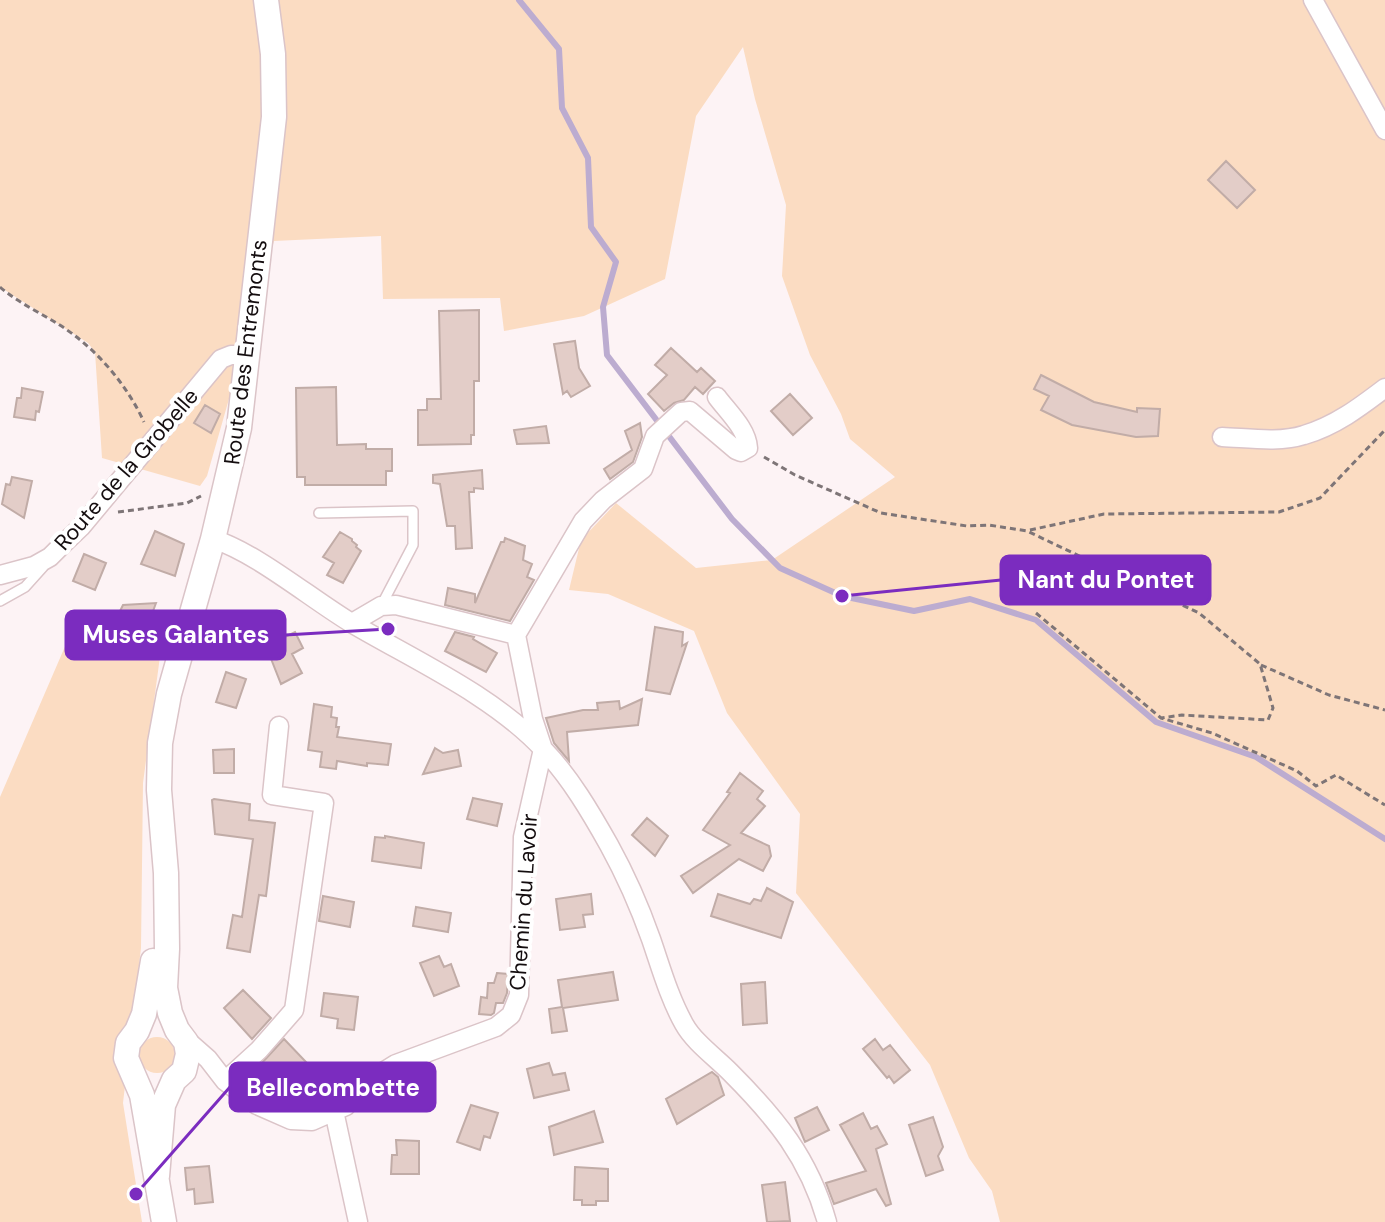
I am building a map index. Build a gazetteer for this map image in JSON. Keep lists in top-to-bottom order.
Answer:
{
  "streets": {
    "main road": ["Route des Entremonts"],
    "street": ["Route de la Grobelle", "Chemin du Lavoir"]
  },
  "crossings": [
    ["Route des Entremonts", "Route de la Grobelle"],
    ["Route des Entremonts", "Chemin du Lavoir"]
  ],
  "places": ["Nant du Pontet", "Muses Galantes", "Bellecombette"]
}
